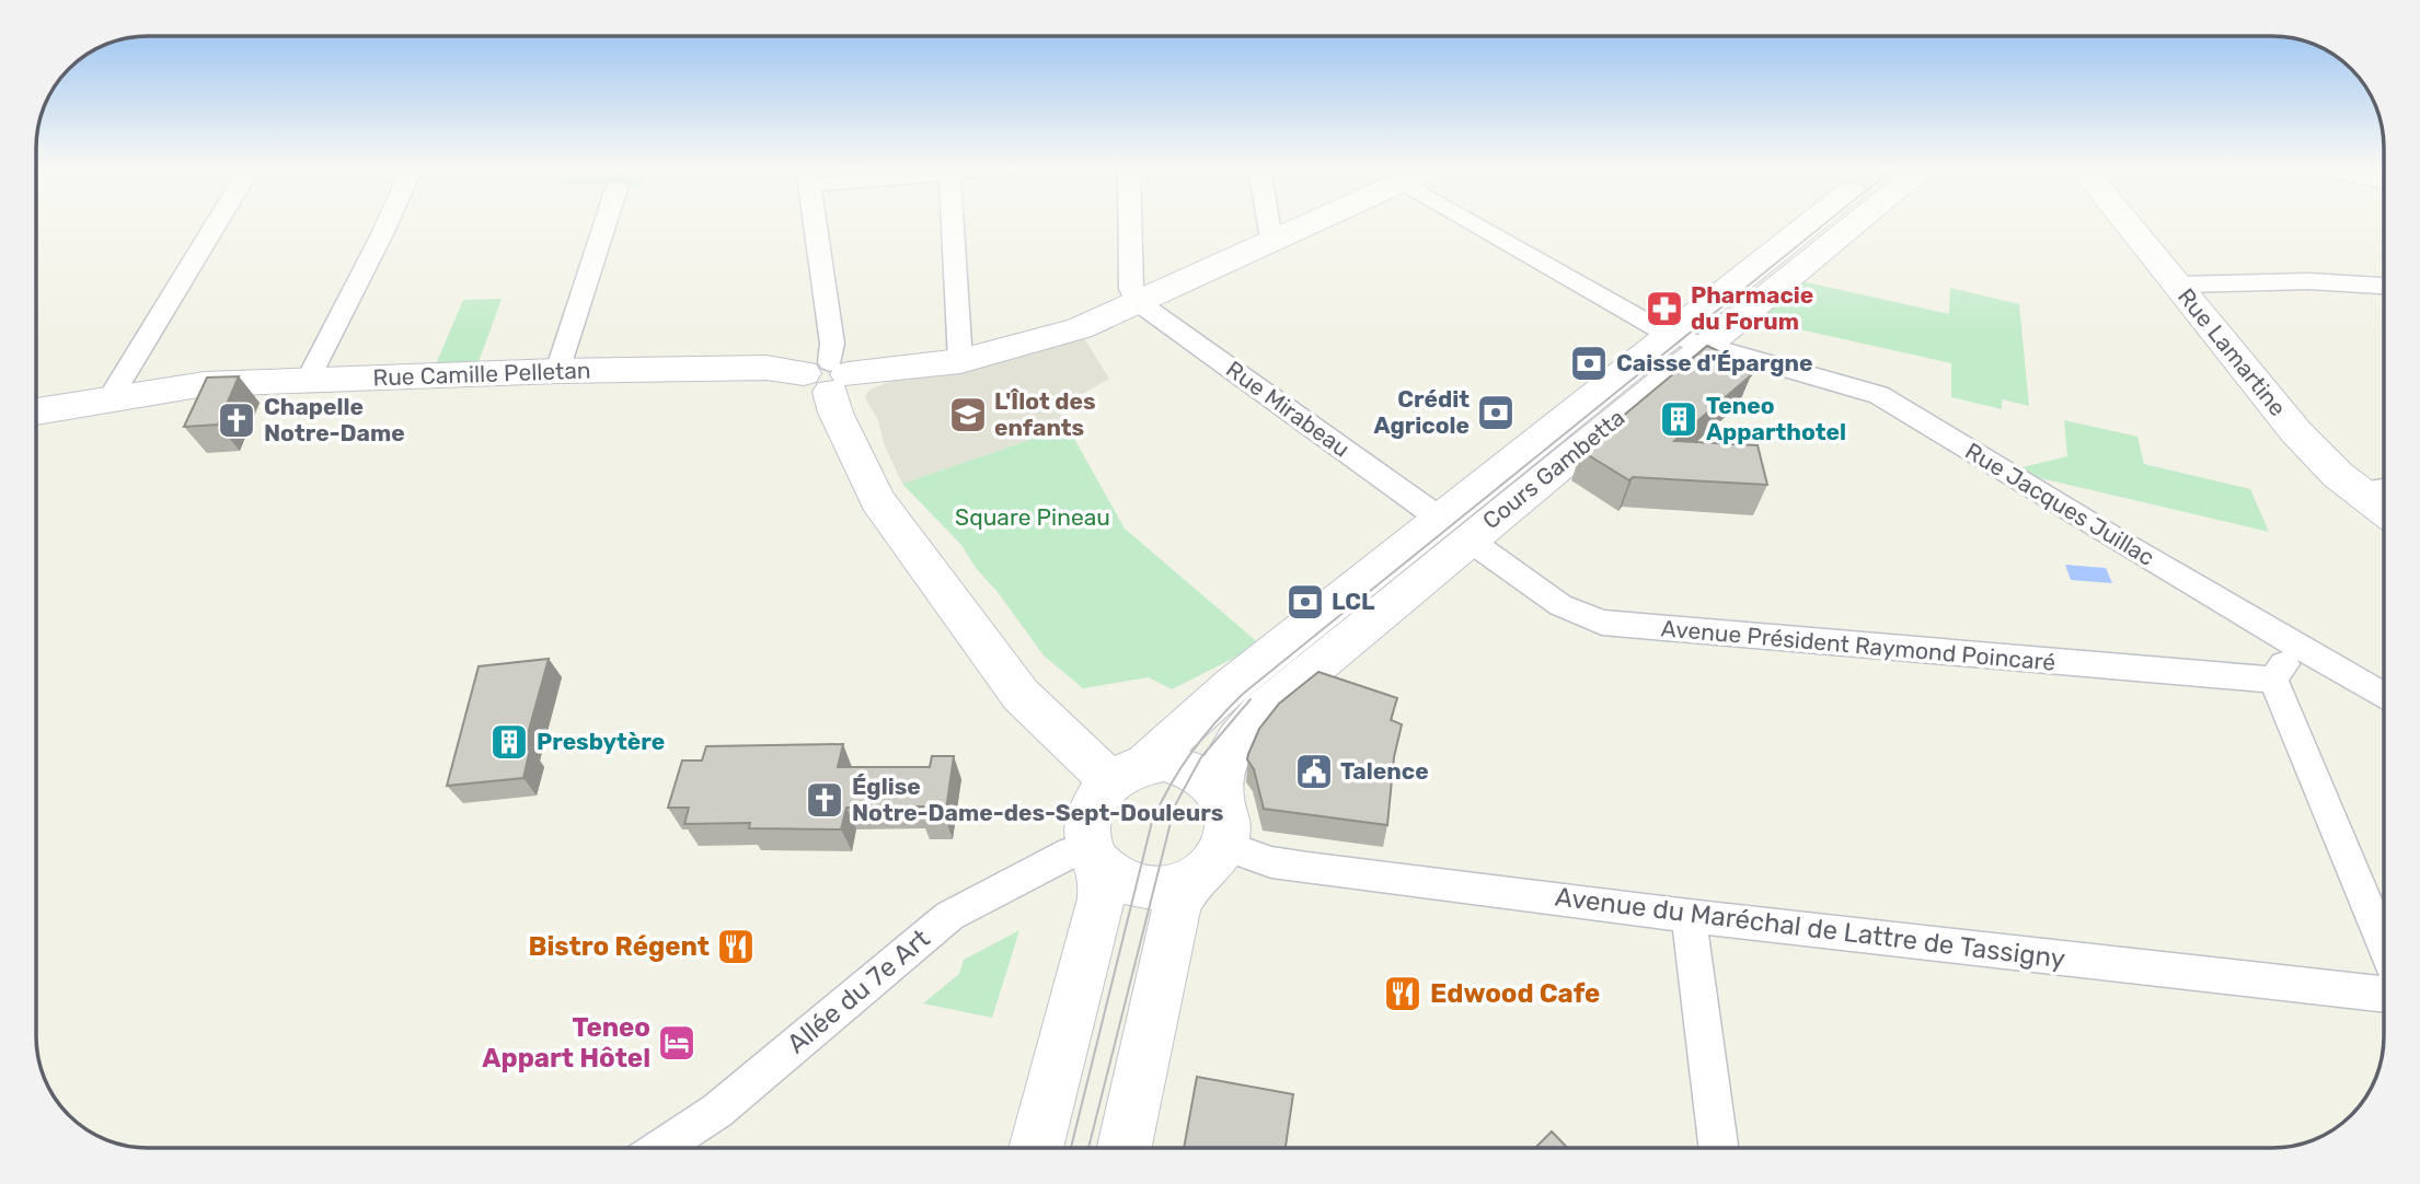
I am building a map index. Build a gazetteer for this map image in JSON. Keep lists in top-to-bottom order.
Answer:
{
  "streets": {
    "main road": ["Rue Lamartine", "Rue Camille Pelletan", "Cours Gambetta"],
    "street": [
      "Rue Mirabeau",
      "Rue Jacques Juillac",
      "Avenue Président Raymond Poincaré",
      "Avenue du Maréchal de Lattre de Tassigny",
      "Allée du 7e Art"
    ]
  },
  "crossings": [
    ["Rue Camille Pelletan", "Rue Mirabeau"],
    ["Rue Mirabeau", "Cours Gambetta"],
    ["Rue Mirabeau", "Avenue Président Raymond Poincaré"],
    ["Cours Gambetta", "Rue Jacques Juillac"],
    ["Cours Gambetta", "Avenue Président Raymond Poincaré"],
    ["Cours Gambetta", "Avenue du Maréchal de Lattre de Tassigny"],
    ["Cours Gambetta", "Allée du 7e Art"],
    ["Avenue du Maréchal de Lattre de Tassigny", "Allée du 7e Art"]
  ],
  "parks": ["Square Pineau"],
  "places": {
    "pharmacy": ["Pharmacie du Forum"],
    "bank": ["Caisse d'Épargne", "Crédit Agricole", "LCL"],
    "school or university": ["L'Îlot des enfants"],
    "building": ["Teneo Apparthotel", "Presbytère"],
    "church": ["Chapelle Notre-Dame", "Église Notre-Dame-des-Sept-Douleurs"],
    "public building": ["Talence"],
    "restaurant": ["Bistro Régent", "Edwood Cafe"],
    "hotel": ["Teneo Appart Hôtel"]
  }
}
